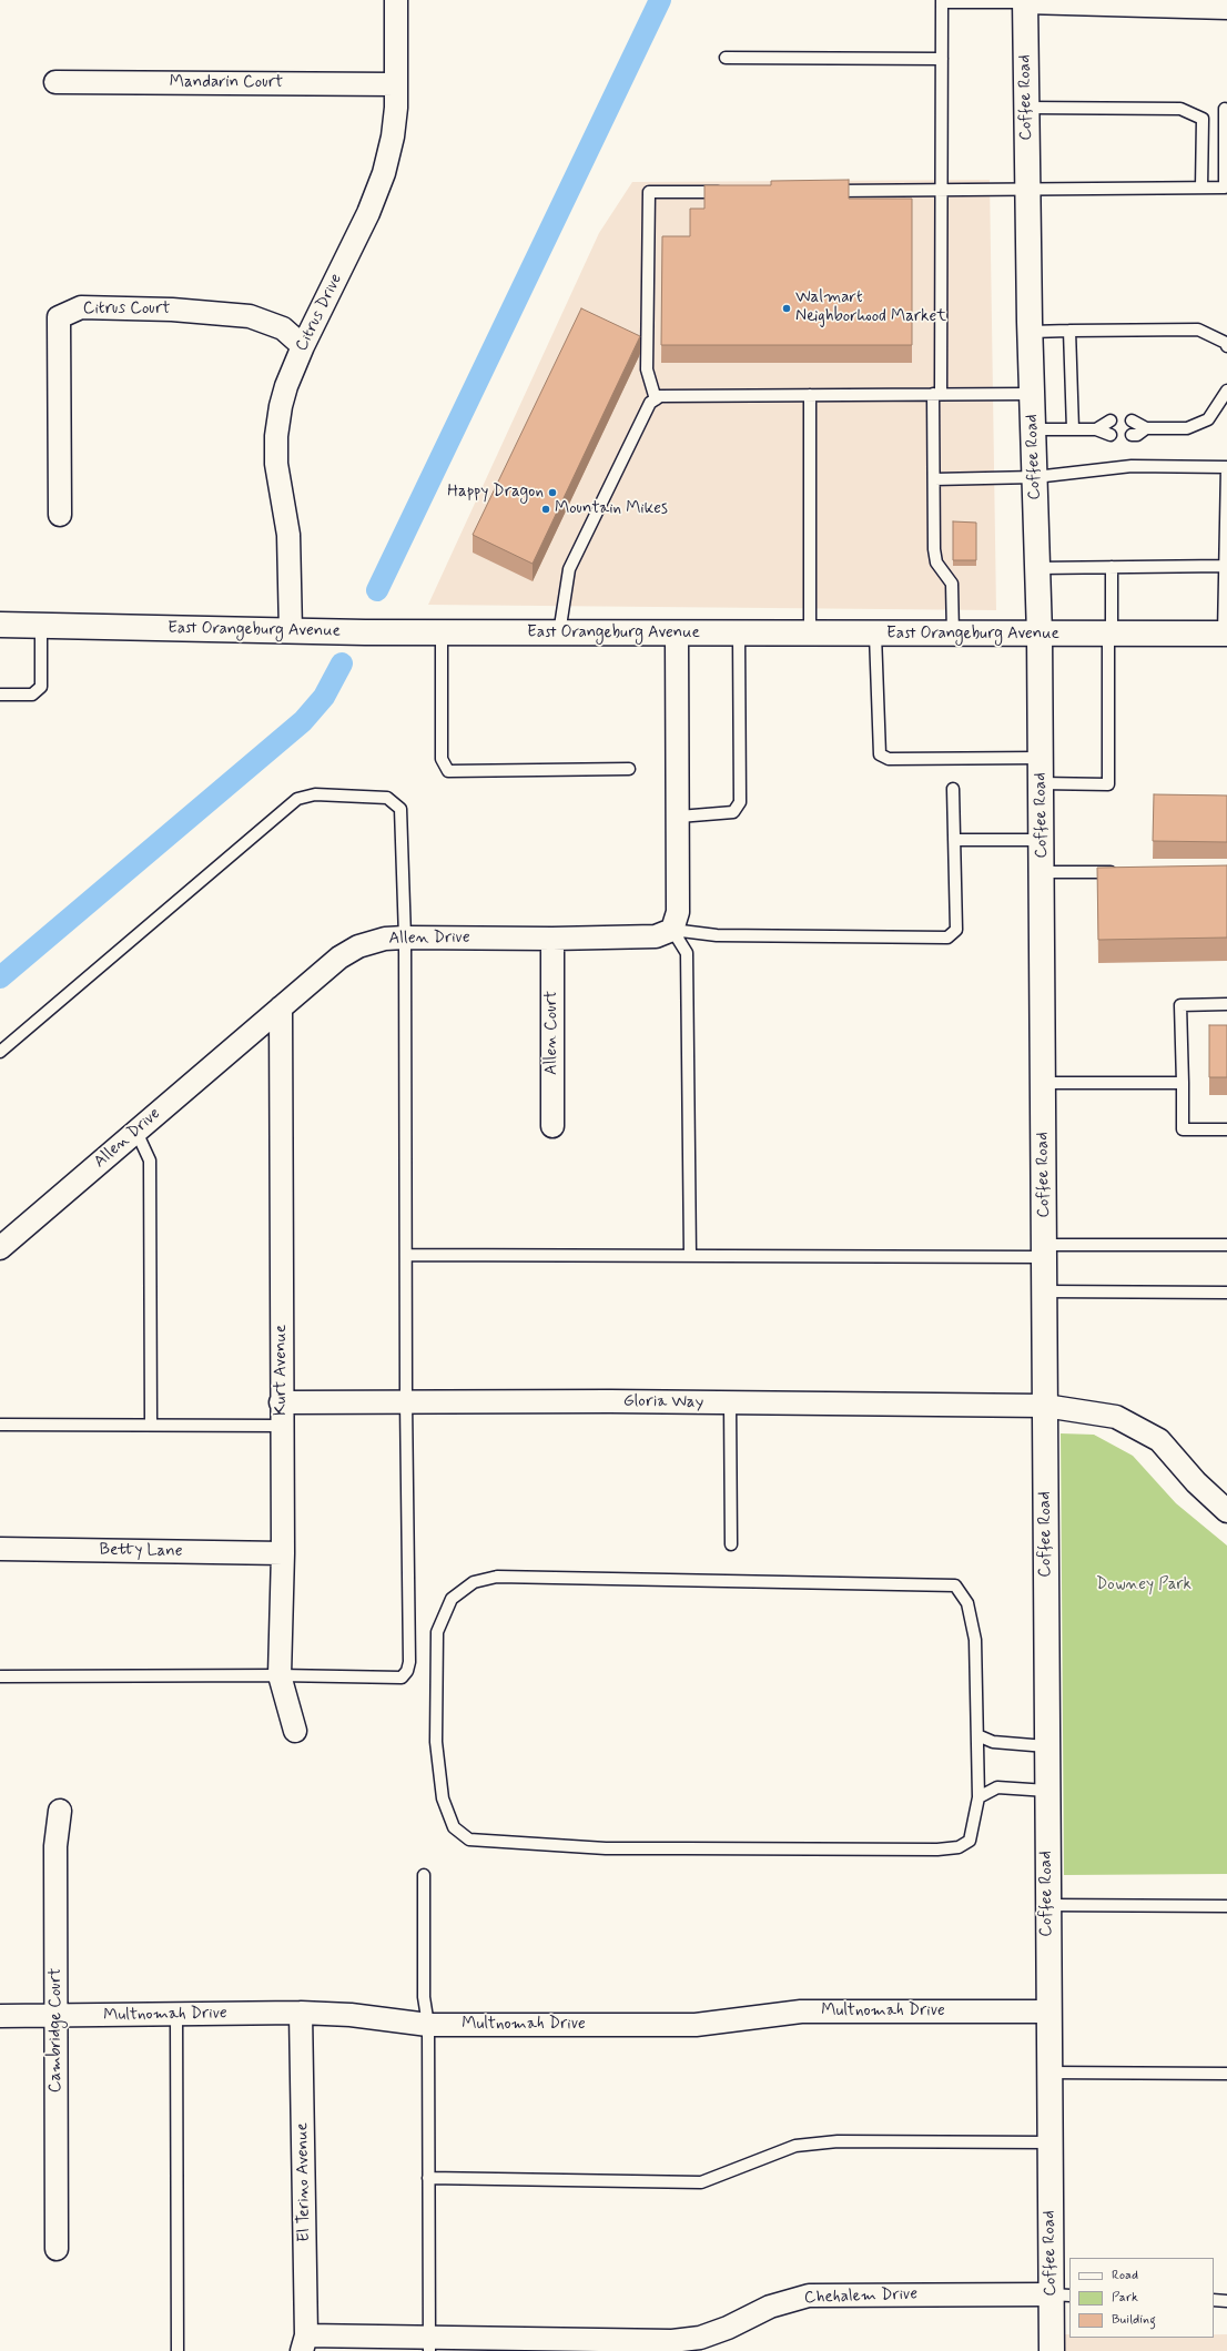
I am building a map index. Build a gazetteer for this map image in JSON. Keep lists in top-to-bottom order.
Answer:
{
  "streets": {
    "main road": ["Coffee Road", "East Orangeburg Avenue"],
    "street": [
      "Mandarin Court",
      "Citrus Court",
      "Citrus Drive",
      "Allen Drive",
      "Allen Court",
      "Kurt Avenue",
      "Gloria Way",
      "Betty Lane",
      "Multnomah Drive",
      "Cambridge Court",
      "El Terino Avenue",
      "Chehalem Drive"
    ]
  },
  "crossings": [
    ["Mandarin Court", "Citrus Drive"],
    ["Coffee Road", "East Orangeburg Avenue"],
    ["Coffee Road", "Gloria Way"],
    ["Coffee Road", "Multnomah Drive"],
    ["Coffee Road", "Chehalem Drive"],
    ["Citrus Court", "Citrus Drive"],
    ["Citrus Drive", "East Orangeburg Avenue"],
    ["Allen Drive", "Allen Court"],
    ["Allen Drive", "Kurt Avenue"],
    ["Kurt Avenue", "Gloria Way"],
    ["Kurt Avenue", "Betty Lane"],
    ["Multnomah Drive", "Cambridge Court"],
    ["Multnomah Drive", "El Terino Avenue"],
    ["El Terino Avenue", "Chehalem Drive"]
  ],
  "parks": ["Downey Park"],
  "places": ["Walmart Neighborhood Market", "Happy Dragon", "Mountain Mikes"],
  "legend": ["Road", "Park", "Building"]
}
